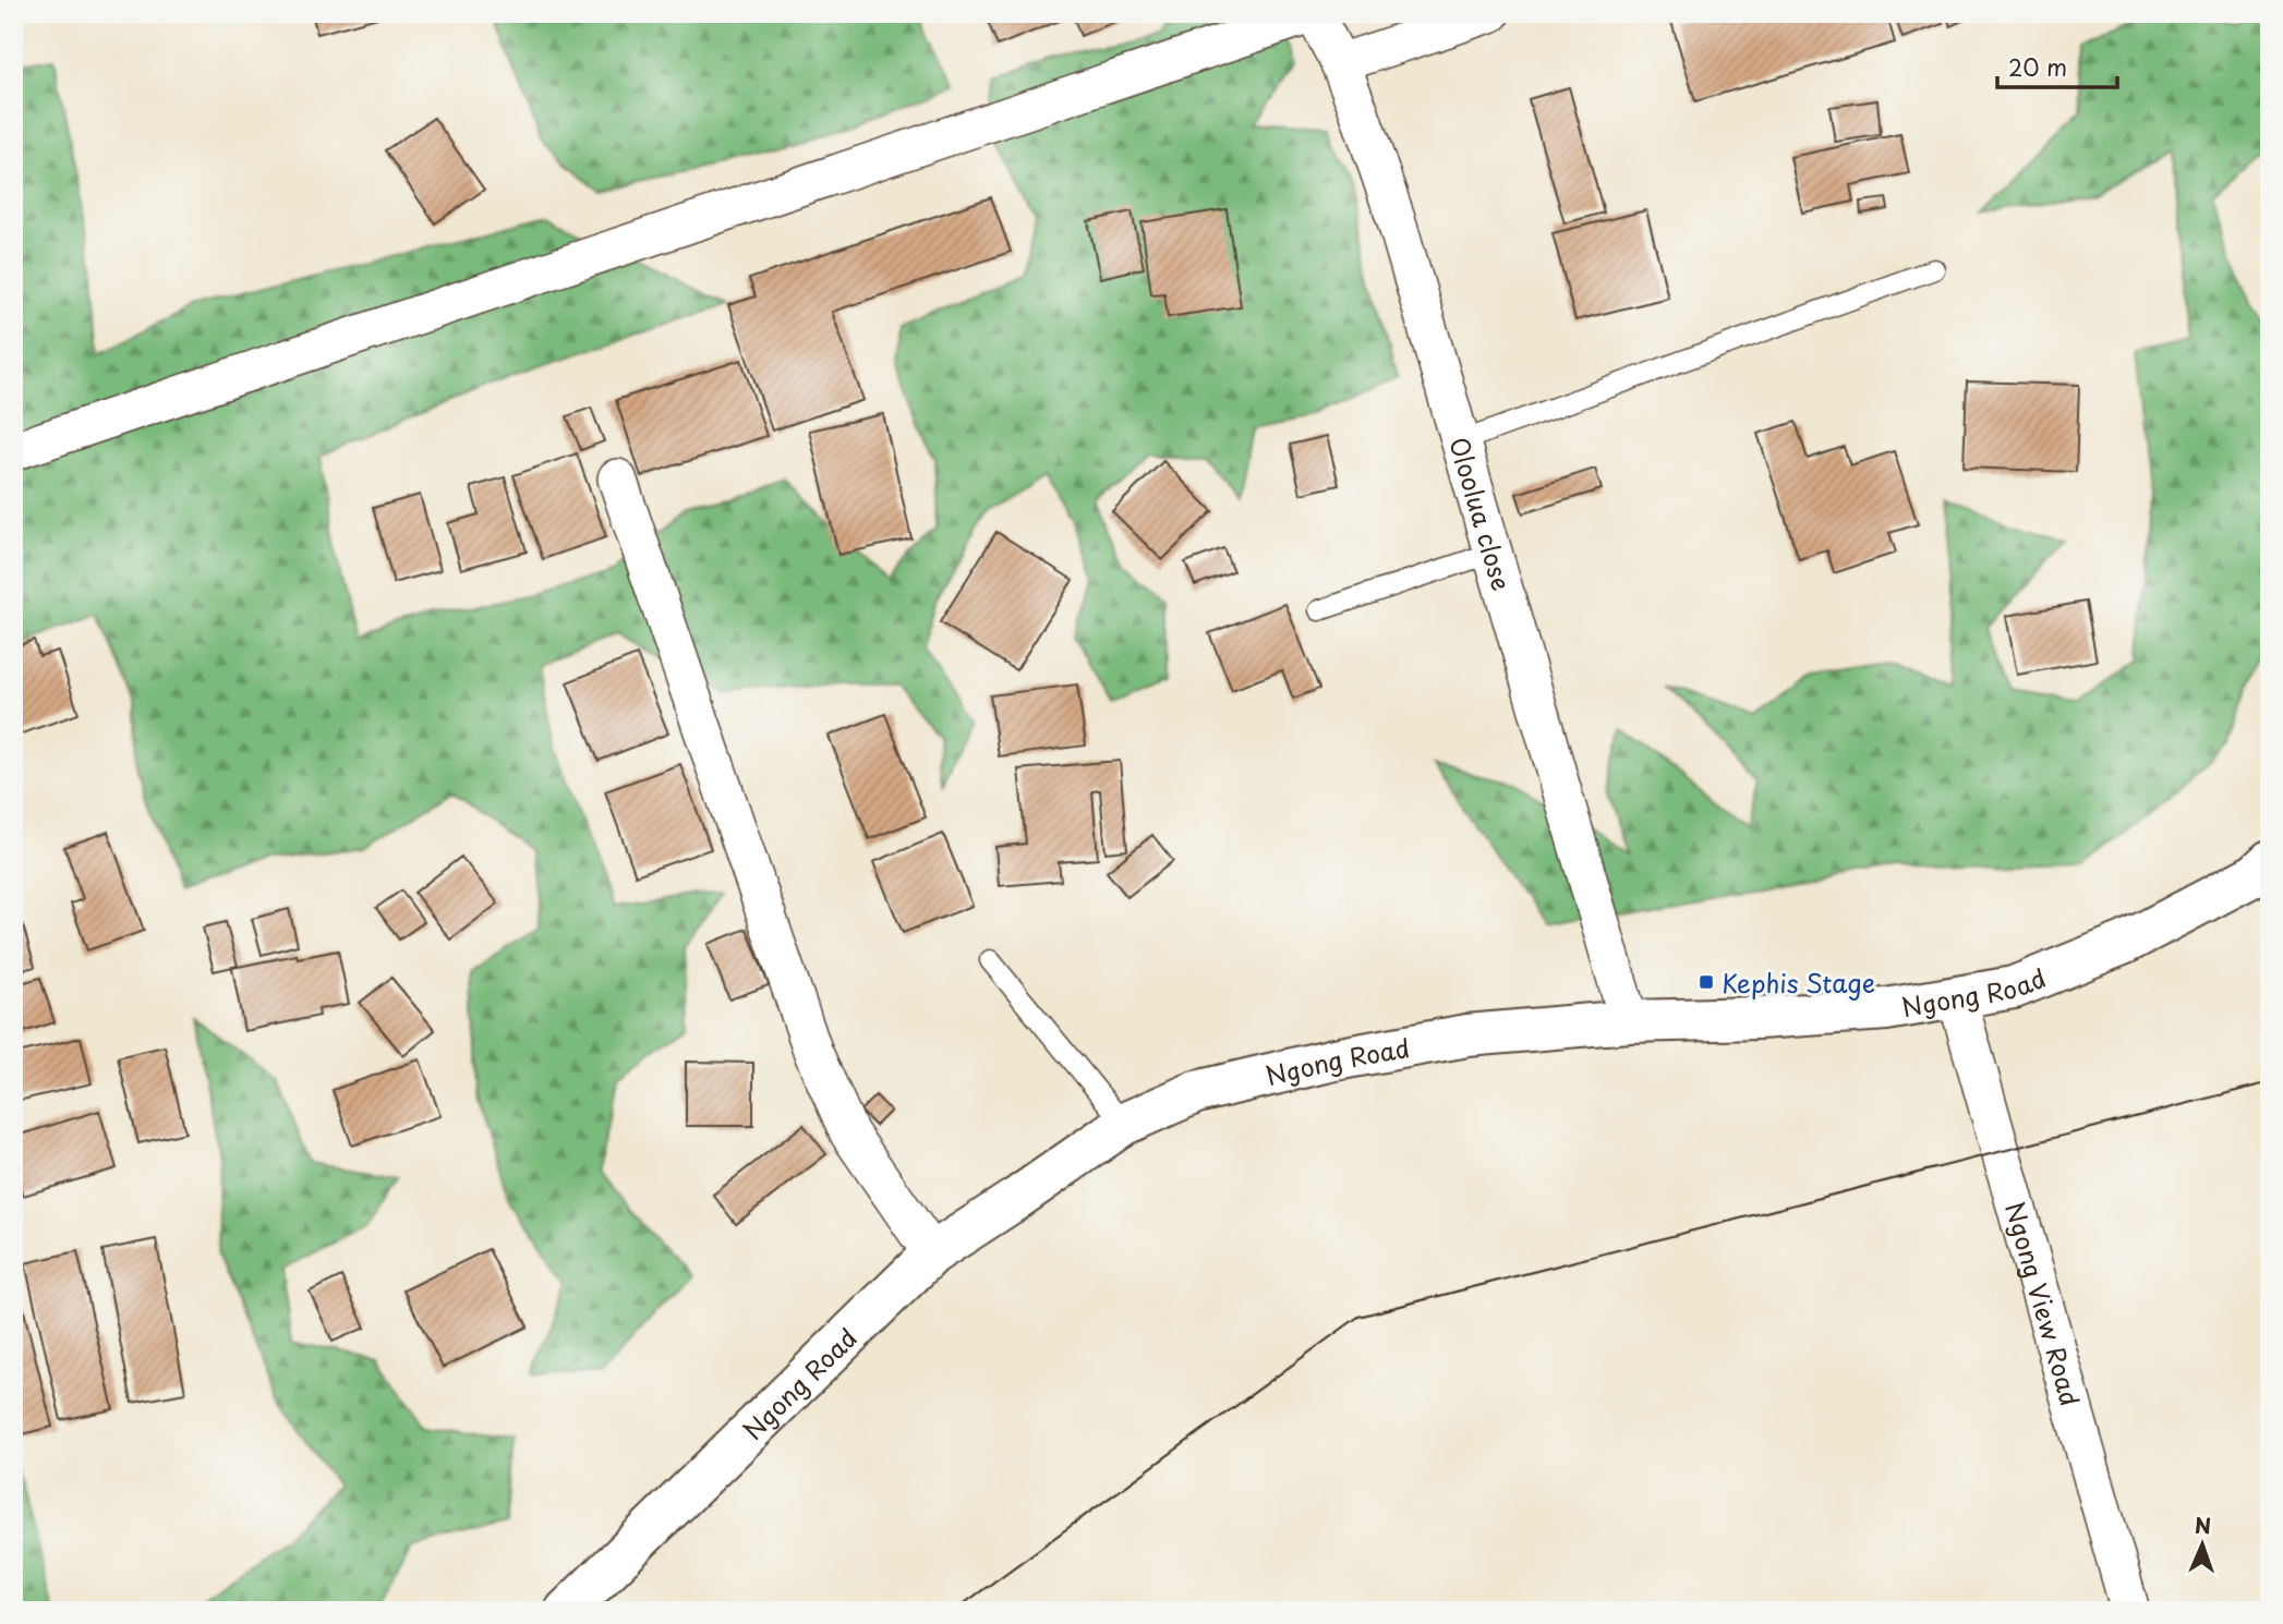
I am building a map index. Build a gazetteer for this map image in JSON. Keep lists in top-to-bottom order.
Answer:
{
  "streets": {
    "main road": ["Ngong Road"],
    "street": ["Oloolua close", "Ngong View Road"]
  },
  "crossings": [
    ["Oloolua close", "Ngong Road"],
    ["Ngong Road", "Ngong View Road"]
  ],
  "places": {
    "transit": ["Kephis Stage"]
  },
  "scale_bar": "20 m",
  "north": "top"
}
